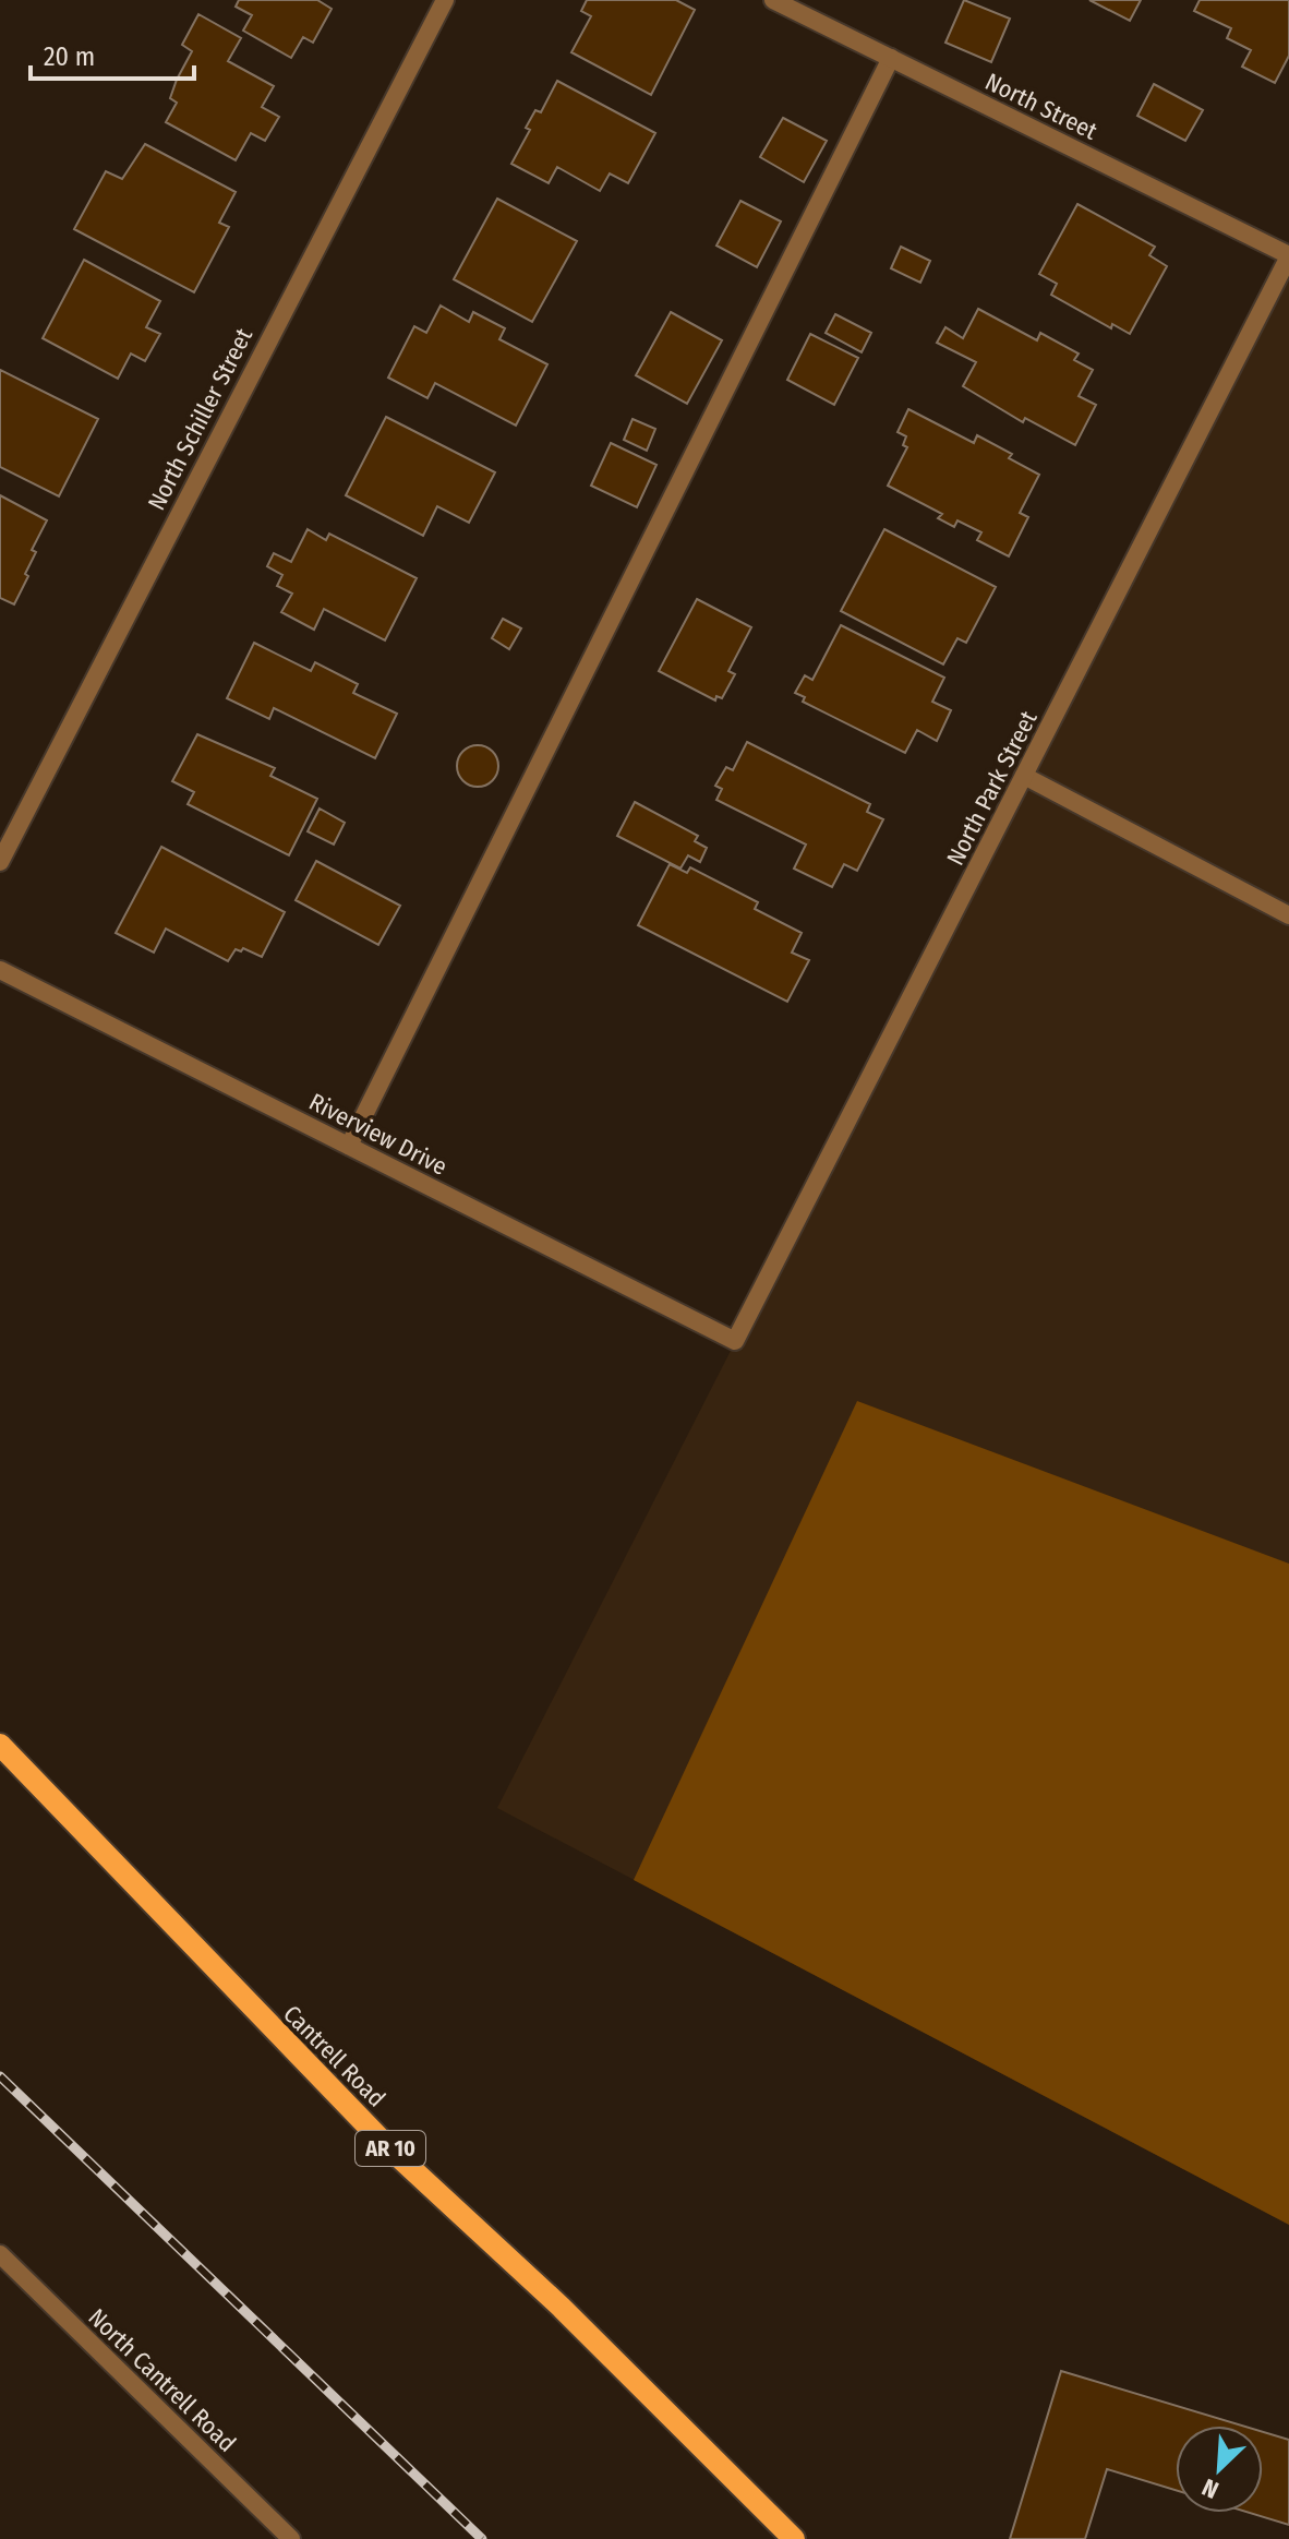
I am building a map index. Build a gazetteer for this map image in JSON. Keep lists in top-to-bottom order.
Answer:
{
  "streets": {
    "main road": ["Cantrell Road", "AR 10"],
    "street": [
      "North Street",
      "North Schiller Street",
      "North Park Street",
      "Riverview Drive",
      "North Cantrell Road"
    ]
  },
  "crossings": [
    ["North Street", "North Park Street"],
    ["North Park Street", "Riverview Drive"]
  ],
  "scale_bar": "20 m",
  "north": "bottom left"
}
